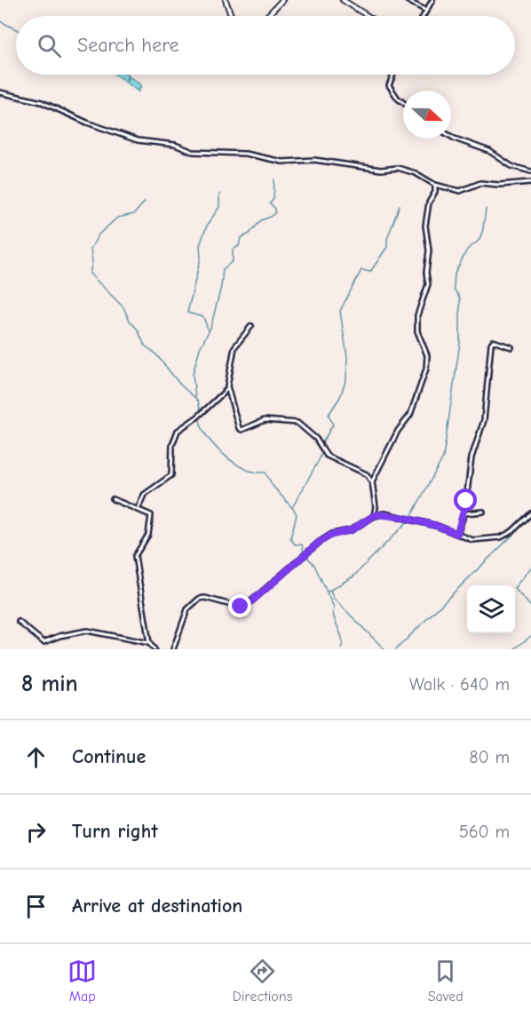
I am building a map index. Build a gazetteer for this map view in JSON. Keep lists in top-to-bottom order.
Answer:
{
  "north": "right",
  "page": {
    "search": "Search here",
    "heading": ["8 min", "Walk · 640 m"],
    "list": [
      ["Continue", "80 m"],
      ["Turn right", "560 m"],
      "Arrive at destination"
    ],
    "nav": ["Map", "Directions", "Saved"]
  }
}
